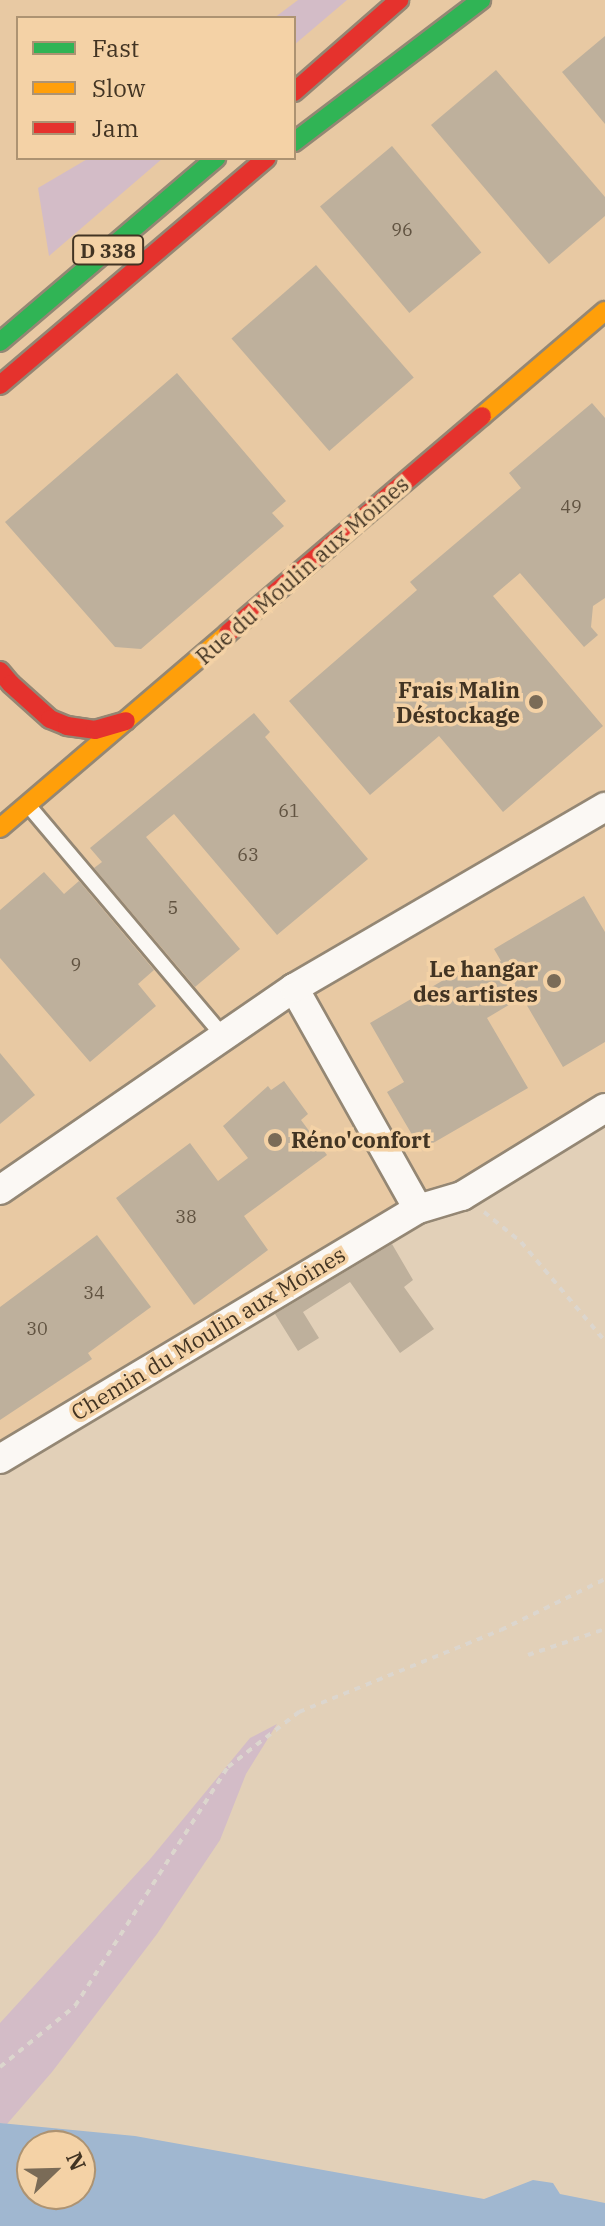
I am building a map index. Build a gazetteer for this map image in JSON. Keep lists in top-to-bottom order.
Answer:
{
  "streets": {
    "main road": ["D 338", "Rue du Moulin aux Moines"],
    "street": ["Chemin du Moulin aux Moines"]
  },
  "places": ["Frais Malin Déstockage", "Le hangar des artistes", "Réno'confort"],
  "house_numbers": [
    "96",
    "49",
    "61",
    "63",
    "5",
    "9",
    "38",
    "34",
    "30"
  ],
  "legend": ["Fast", "Slow", "Jam"],
  "north": "top right"
}
